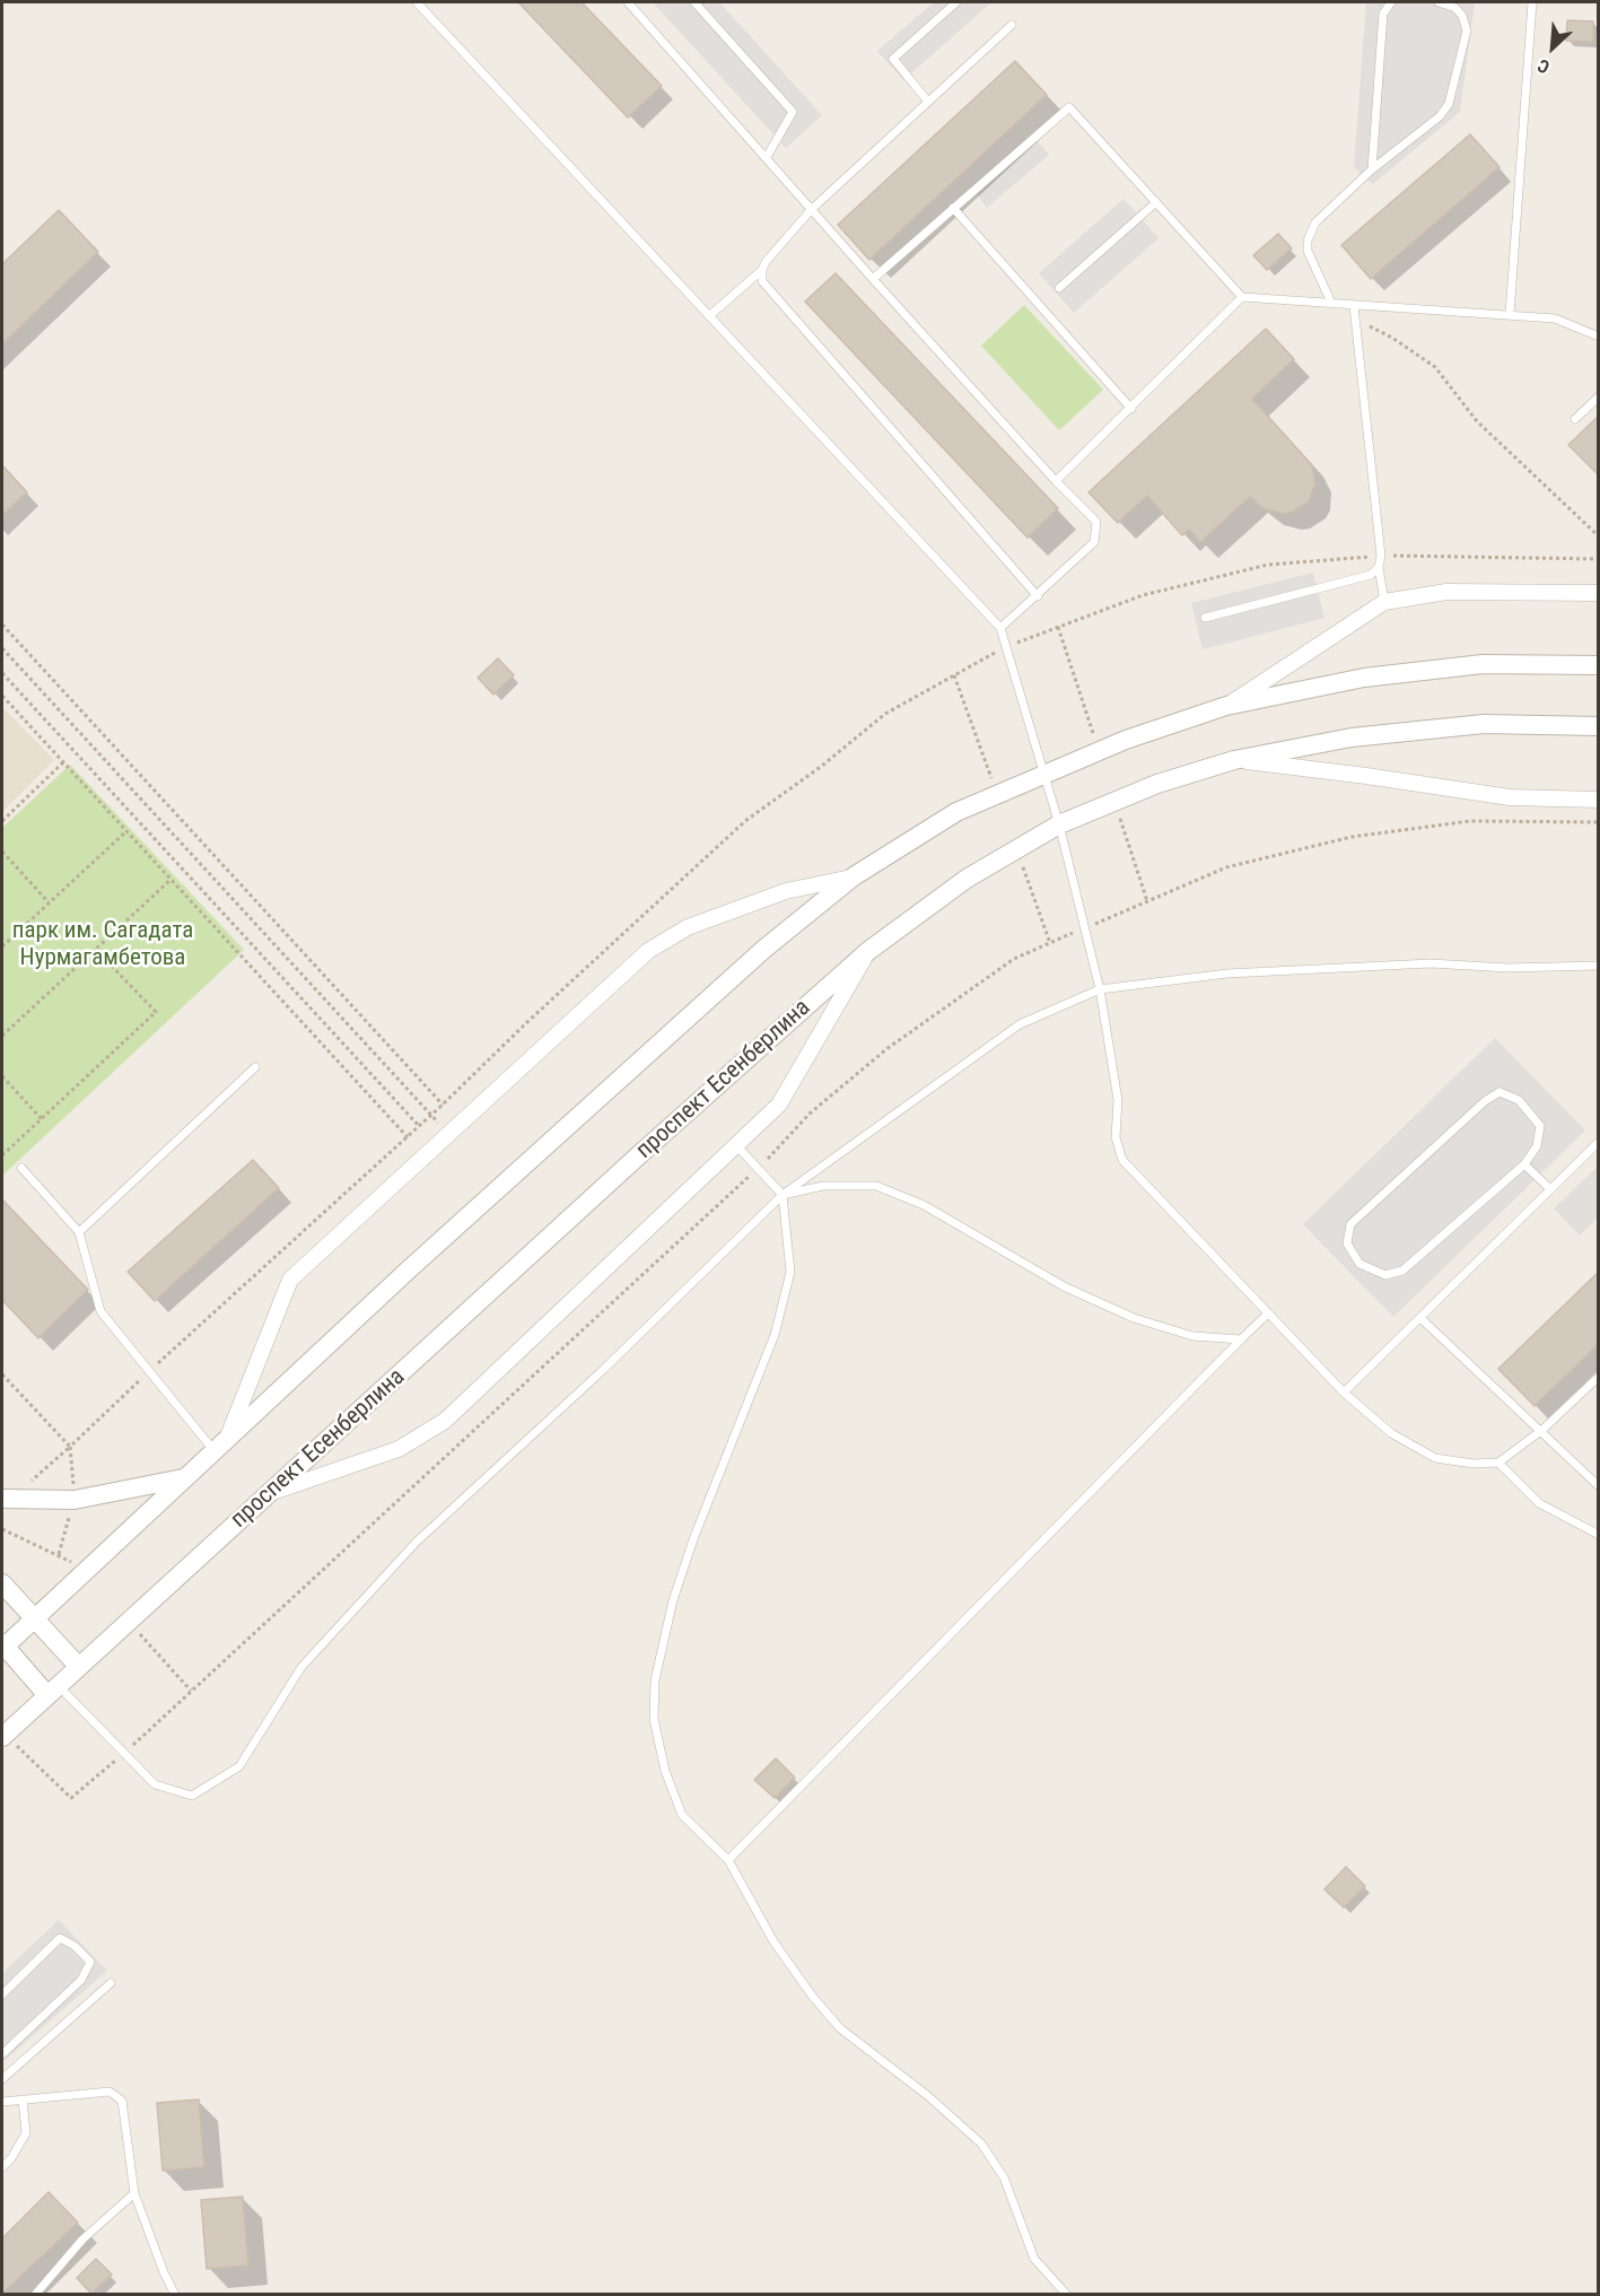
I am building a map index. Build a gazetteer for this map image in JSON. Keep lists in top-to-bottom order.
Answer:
{
  "streets": {
    "street": ["проспект Есенберлина"]
  },
  "parks": ["парк им. Сагадата Нурмагамбетова"],
  "north": "bottom left"
}
